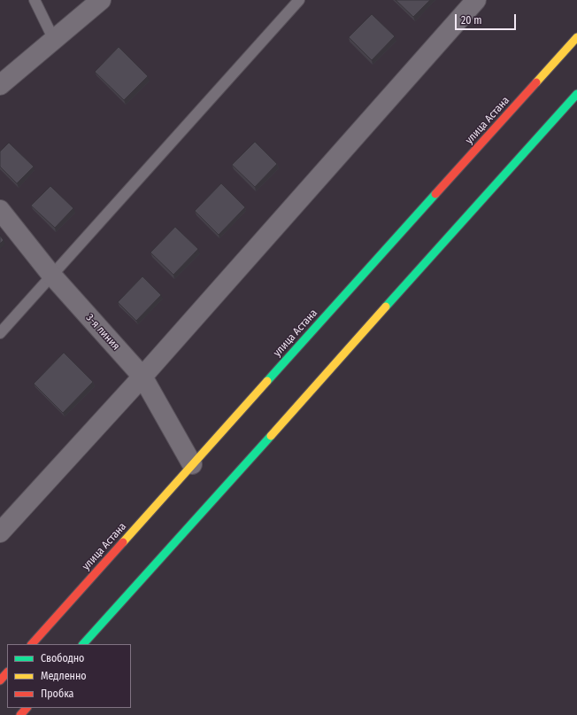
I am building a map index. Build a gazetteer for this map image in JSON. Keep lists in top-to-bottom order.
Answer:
{
  "streets": {
    "main road": ["улица Астана"],
    "street": ["3-я линия"]
  },
  "crossings": [
    ["улица Астана", "3-я линия"]
  ],
  "legend": ["Свободно", "Медленно", "Пробка"],
  "scale_bar": "20 m"
}
